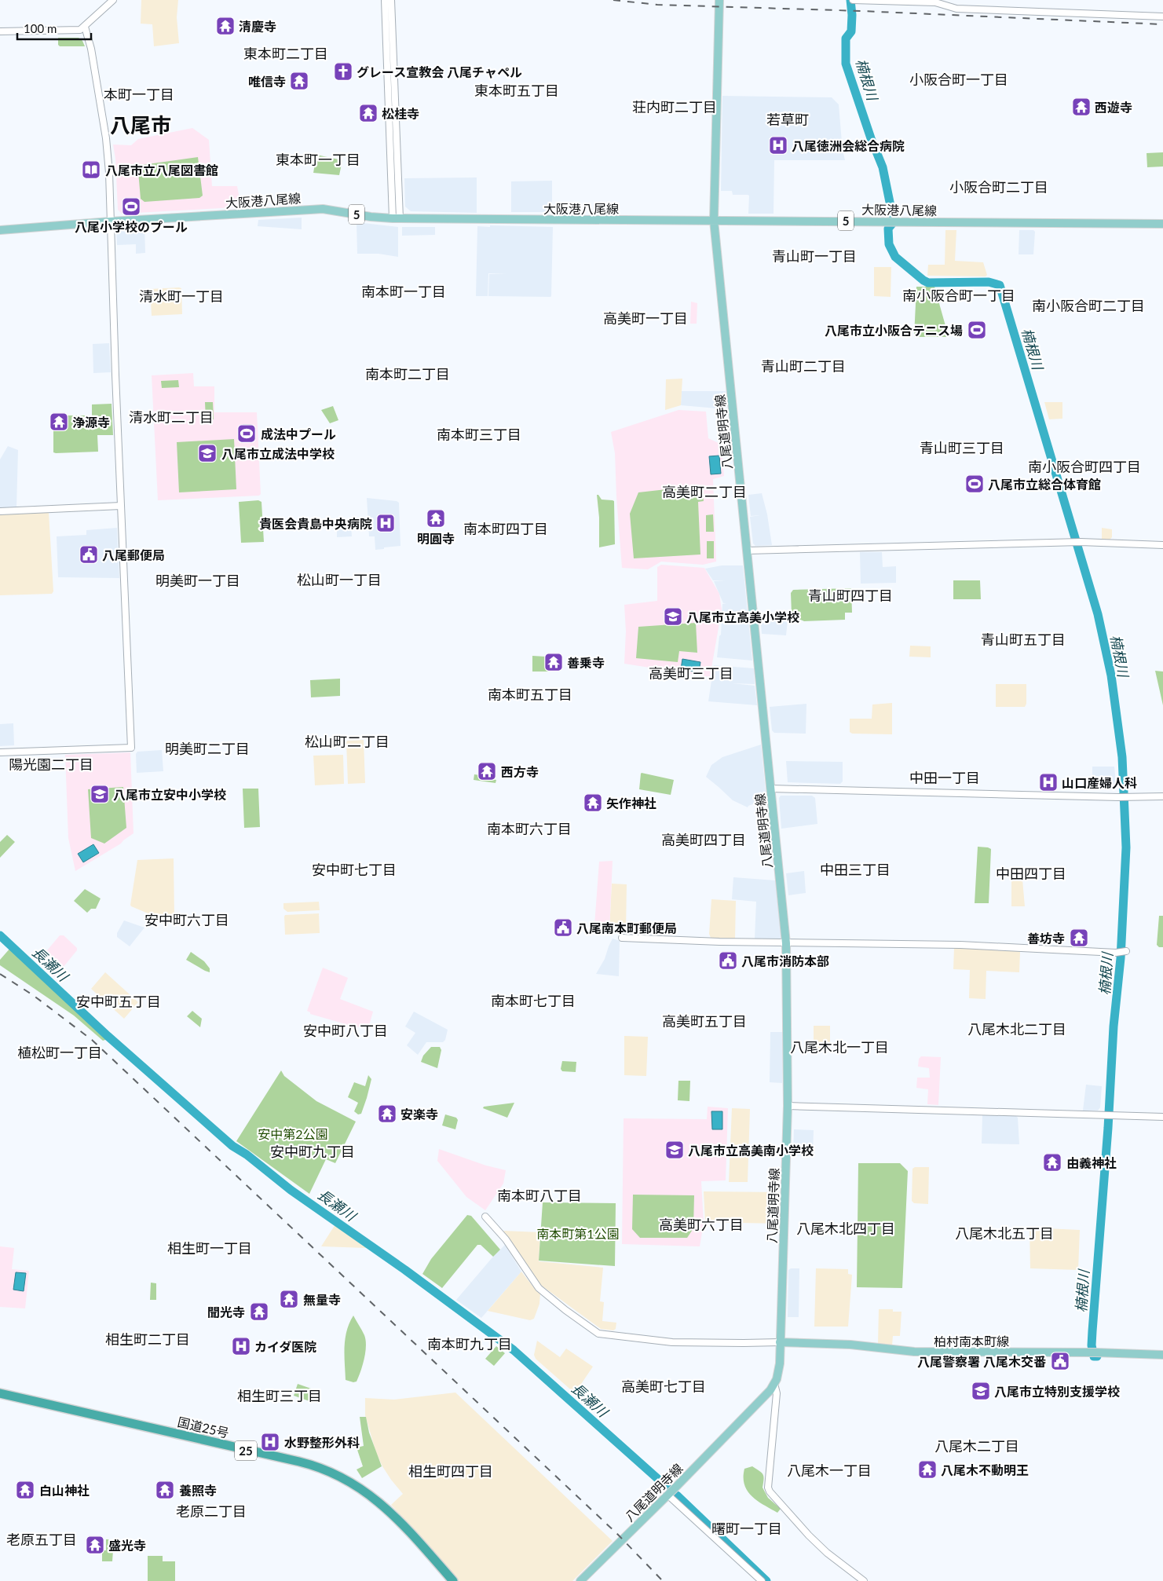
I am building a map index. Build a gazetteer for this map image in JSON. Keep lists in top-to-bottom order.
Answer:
{
  "streets": {
    "highway": ["国道25号", "25"],
    "main road": [
      "大阪港八尾線",
      "5",
      "八尾道明寺線",
      "柏村南本町線"
    ]
  },
  "crossings": [
    ["大阪港八尾線", "八尾道明寺線"],
    ["八尾道明寺線", "柏村南本町線"]
  ],
  "districts": [
    "東本町二丁目",
    "小阪合町一丁目",
    "東本町五丁目",
    "本町一丁目",
    "荘内町二丁目",
    "若草町",
    "八尾市",
    "東本町一丁目",
    "小阪合町二丁目",
    "青山町一丁目",
    "南本町一丁目",
    "南小阪合町一丁目",
    "清水町一丁目",
    "南小阪合町二丁目",
    "高美町一丁目",
    "青山町二丁目",
    "南本町二丁目",
    "清水町二丁目",
    "南本町三丁目",
    "青山町三丁目",
    "南小阪合町四丁目",
    "高美町二丁目",
    "南本町四丁目",
    "松山町一丁目",
    "明美町一丁目",
    "青山町四丁目",
    "青山町五丁目",
    "高美町三丁目",
    "南本町五丁目",
    "松山町二丁目",
    "明美町二丁目",
    "陽光園二丁目",
    "中田一丁目",
    "南本町六丁目",
    "高美町四丁目",
    "安中町七丁目",
    "中田三丁目",
    "中田四丁目",
    "安中町六丁目",
    "南本町七丁目",
    "安中町五丁目",
    "高美町五丁目",
    "八尾木北二丁目",
    "安中町八丁目",
    "八尾木北一丁目",
    "植松町一丁目",
    "安中町九丁目",
    "南本町八丁目",
    "高美町六丁目",
    "八尾木北四丁目",
    "八尾木北五丁目",
    "相生町一丁目",
    "相生町二丁目",
    "南本町九丁目",
    "高美町七丁目",
    "相生町三丁目",
    "八尾木二丁目",
    "八尾木一丁目",
    "相生町四丁目",
    "老原二丁目",
    "曙町一丁目",
    "老原五丁目"
  ],
  "water": ["楠根川", "長瀬川"],
  "parks": ["安中第2公園", "南本町第1公園"],
  "places": {
    "temple": [
      "清慶寺",
      "唯信寺",
      "西遊寺",
      "松桂寺",
      "浄源寺",
      "明圓寺",
      "善乗寺",
      "西方寺",
      "矢作神社",
      "善坊寺",
      "安楽寺",
      "由義神社",
      "無量寺",
      "聞光寺",
      "八尾木不動明王",
      "白山神社",
      "養照寺",
      "盛光寺"
    ],
    "church": ["グレース宣教会 八尾チャペル"],
    "hospital": [
      "八尾徳洲会総合病院",
      "貴医会貴島中央病院",
      "山口産婦人科",
      "カイダ医院",
      "水野整形外科"
    ],
    "library": ["八尾市立八尾図書館"],
    "sports": [
      "八尾小学校のプール",
      "八尾市立小阪合テニス場",
      "成法中プール",
      "八尾市立総合体育館"
    ],
    "school or university": [
      "八尾市立成法中学校",
      "八尾市立高美小学校",
      "八尾市立安中小学校",
      "八尾市立高美南小学校",
      "八尾市立特別支援学校"
    ],
    "public building": [
      "八尾郵便局",
      "八尾南本町郵便局",
      "八尾市消防本部",
      "八尾警察署 八尾木交番"
    ]
  },
  "scale_bar": "100 m"
}
